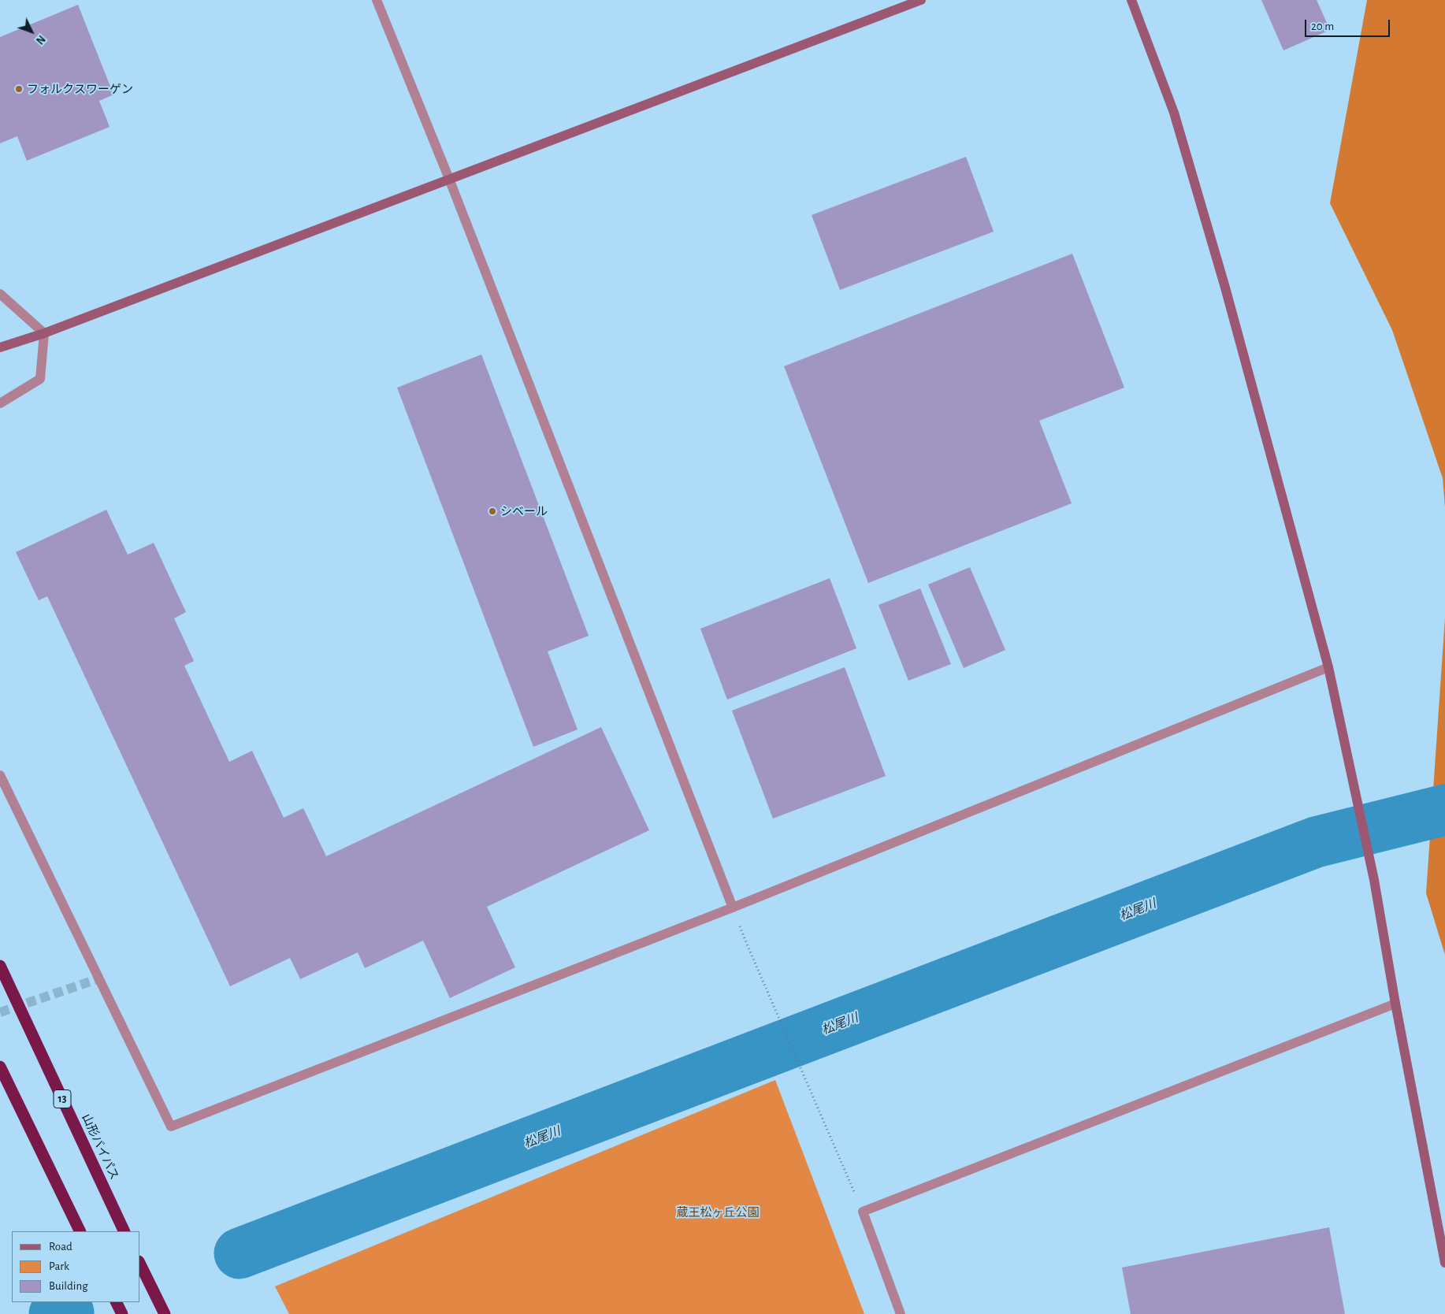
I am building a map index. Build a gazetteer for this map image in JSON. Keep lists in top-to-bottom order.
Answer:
{
  "streets": {
    "highway": ["13", "山形バイパス"]
  },
  "water": ["松尾川"],
  "parks": ["蔵王松ヶ丘公園"],
  "places": ["フォルクスワーゲン", "シベール"],
  "legend": ["Road", "Park", "Building"],
  "scale_bar": "20 m",
  "north": "bottom right"
}
